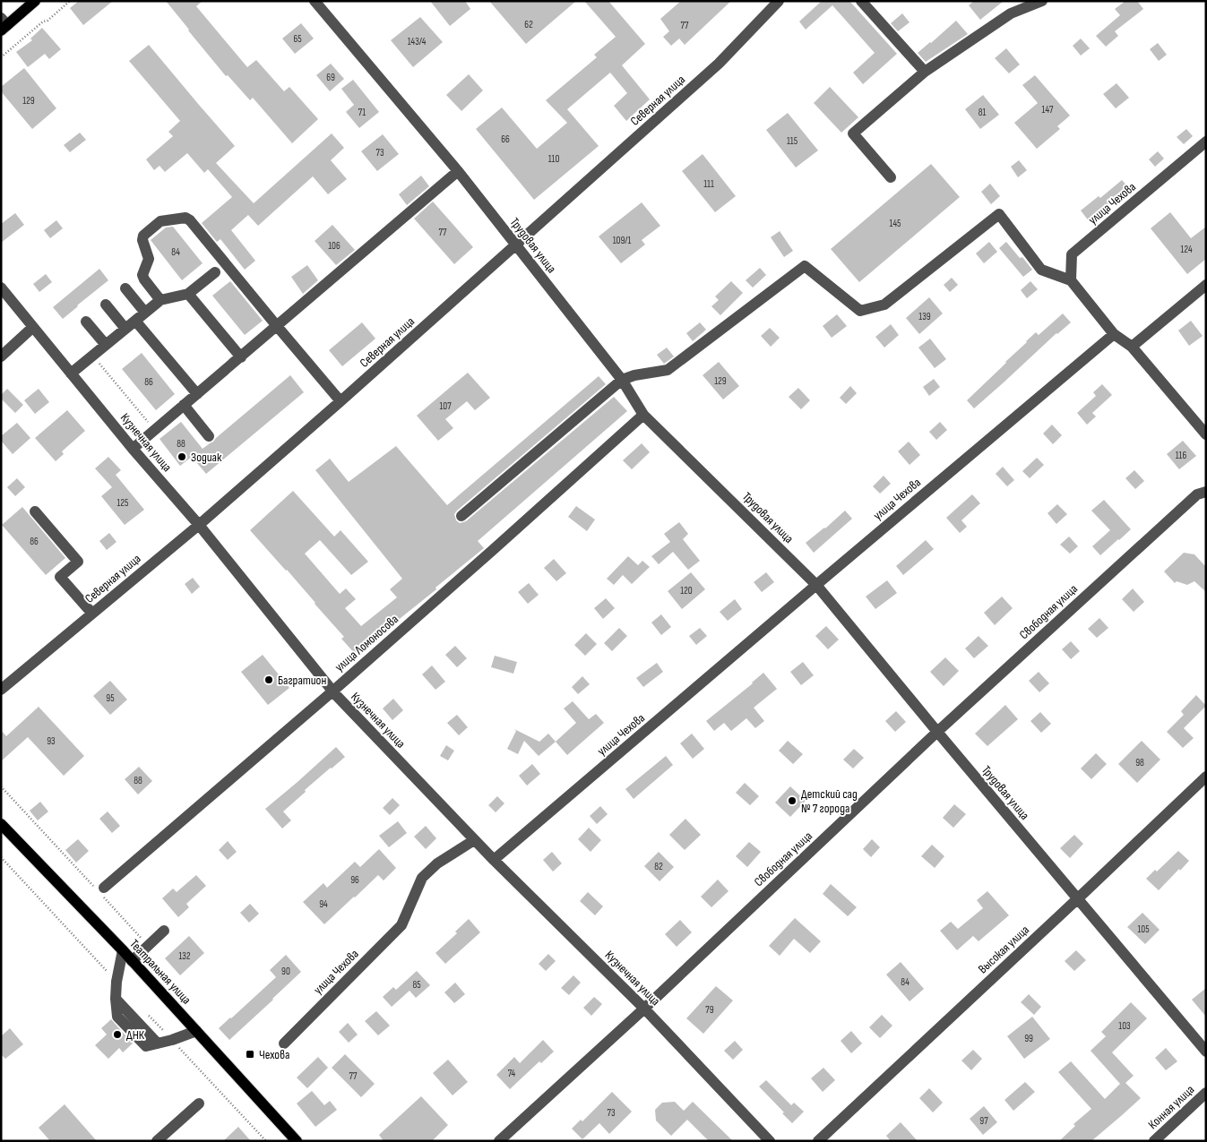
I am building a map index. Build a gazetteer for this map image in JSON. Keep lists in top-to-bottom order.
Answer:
{
  "streets": {
    "main road": ["Театральная улица"],
    "street": [
      "Северная улица",
      "улица Чехова",
      "Трудовая улица",
      "Кузнечная улица",
      "Свободная улица",
      "улица Ломоносова",
      "Высокая улица",
      "Конная улица"
    ]
  },
  "crossings": [
    ["Северная улица", "Трудовая улица"],
    ["Северная улица", "Кузнечная улица"],
    ["улица Чехова", "Трудовая улица"],
    ["улица Чехова", "Кузнечная улица"],
    ["Трудовая улица", "Свободная улица"],
    ["Трудовая улица", "улица Ломоносова"],
    ["Трудовая улица", "Высокая улица"],
    ["Кузнечная улица", "Свободная улица"],
    ["Кузнечная улица", "улица Ломоносова"]
  ],
  "places": {
    "other": [
      "Зодиак",
      "Багратион",
      "Детский сад № 7 города",
      "ДНК"
    ],
    "transit": ["Чехова"]
  },
  "house_numbers": [
    "62",
    "77",
    "65",
    "143/4",
    "69",
    "129",
    "147",
    "71",
    "81",
    "66",
    "115",
    "73",
    "110",
    "111",
    "145",
    "77",
    "109/1",
    "106",
    "124",
    "84",
    "139",
    "129",
    "86",
    "107",
    "88",
    "116",
    "125",
    "86",
    "120",
    "95",
    "93",
    "98",
    "88",
    "82",
    "96",
    "94",
    "105",
    "132",
    "90",
    "84",
    "85",
    "79",
    "103",
    "99",
    "74",
    "77",
    "73",
    "97"
  ]
}
